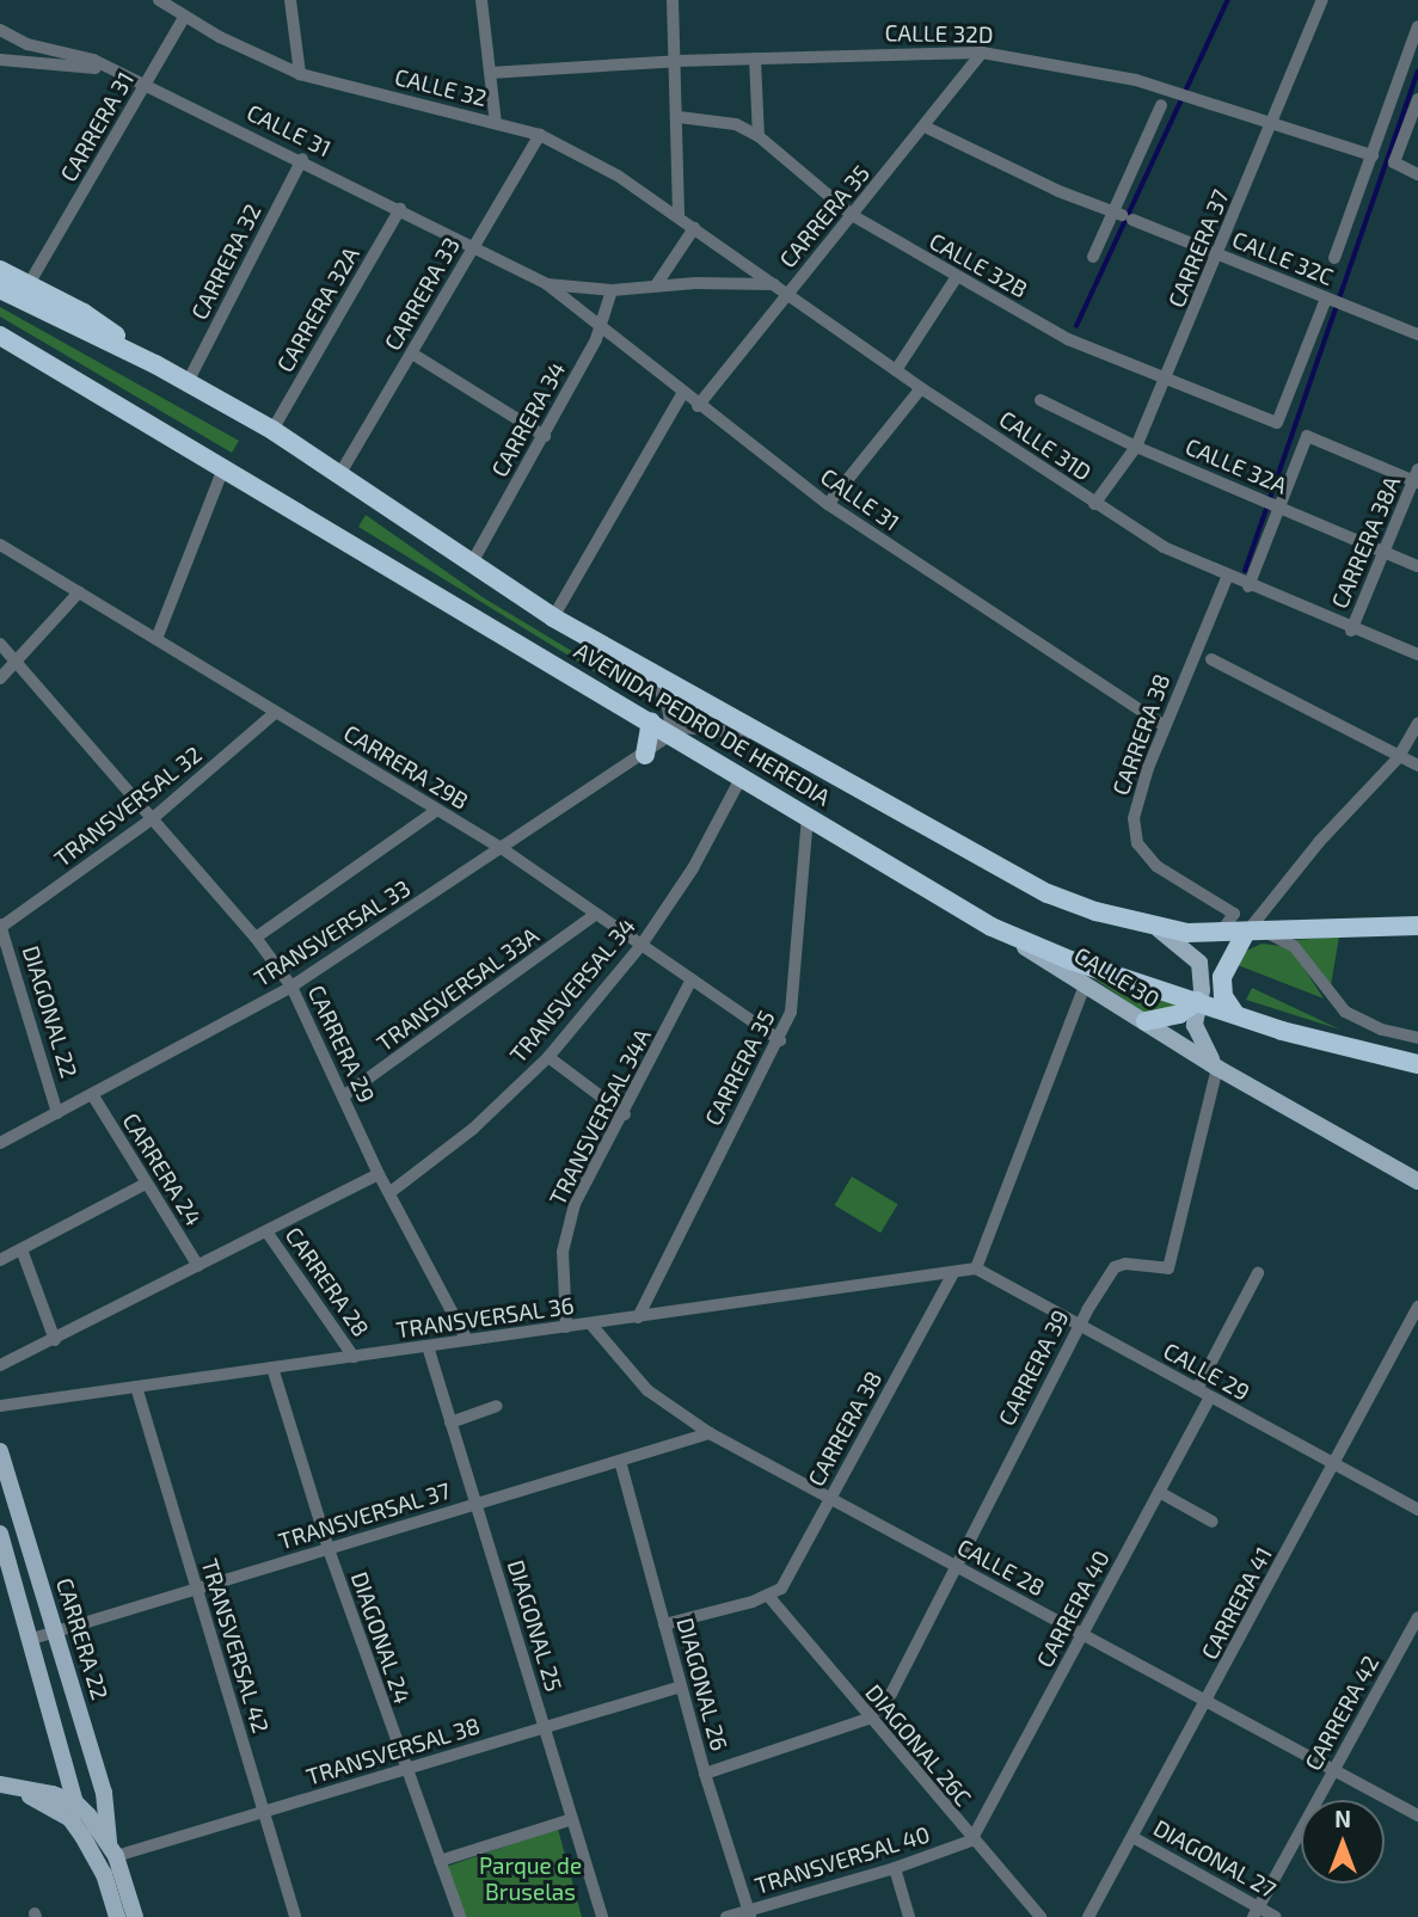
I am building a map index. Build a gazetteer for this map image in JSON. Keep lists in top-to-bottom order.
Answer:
{
  "streets": {
    "highway": ["AVENIDA PEDRO DE HEREDIA"],
    "main road": ["CALLE 30", "CARRERA 22"],
    "street": [
      "CALLE 32D",
      "CALLE 32",
      "CARRERA 31",
      "CALLE 31",
      "CARRERA 35",
      "CARRERA 37",
      "CALLE 32C",
      "CARRERA 32",
      "CALLE 32B",
      "CARRERA 33",
      "CARRERA 32A",
      "CARRERA 34",
      "CALLE 31D",
      "CALLE 32A",
      "CARRERA 38A",
      "CARRERA 38",
      "CARRERA 29B",
      "TRANSVERSAL 32",
      "TRANSVERSAL 33",
      "TRANSVERSAL 33A",
      "TRANSVERSAL 34",
      "DIAGONAL 22",
      "CARRERA 29",
      "TRANSVERSAL 34A",
      "CARRERA 24",
      "CARRERA 28",
      "TRANSVERSAL 36",
      "CARRERA 39",
      "CALLE 29",
      "TRANSVERSAL 37",
      "CALLE 28",
      "CARRERA 41",
      "CARRERA 40",
      "DIAGONAL 25",
      "DIAGONAL 24",
      "TRANSVERSAL 42",
      "DIAGONAL 26",
      "CARRERA 42",
      "DIAGONAL 26C",
      "TRANSVERSAL 38",
      "DIAGONAL 27",
      "TRANSVERSAL 40"
    ]
  },
  "crossings": [
    ["CALLE 32D", "CARRERA 35"],
    ["CALLE 32D", "CARRERA 37"],
    ["CALLE 32", "CARRERA 31"],
    ["CALLE 32", "CARRERA 33"],
    ["CALLE 32", "CALLE 31D"],
    ["CARRERA 31", "CALLE 31"],
    ["CALLE 31", "CARRERA 35"],
    ["CALLE 31", "CARRERA 32"],
    ["CALLE 31", "CARRERA 33"],
    ["CALLE 31", "CARRERA 32A"],
    ["CALLE 31", "CARRERA 34"],
    ["CALLE 31", "CALLE 31D"],
    ["CALLE 31", "CARRERA 38"],
    ["CARRERA 35", "CALLE 32C"],
    ["CARRERA 35", "CALLE 32B"],
    ["CARRERA 35", "CALLE 31D"],
    ["CARRERA 35", "AVENIDA PEDRO DE HEREDIA"],
    ["CARRERA 35", "CARRERA 29B"],
    ["CARRERA 35", "TRANSVERSAL 36"],
    ["CARRERA 37", "CALLE 32C"],
    ["CARRERA 37", "CALLE 32B"],
    ["CARRERA 37", "CALLE 31D"],
    ["CARRERA 37", "CALLE 32A"],
    ["CALLE 32C", "CALLE 32B"],
    ["CARRERA 32", "AVENIDA PEDRO DE HEREDIA"],
    ["CARRERA 33", "AVENIDA PEDRO DE HEREDIA"],
    ["CARRERA 32A", "AVENIDA PEDRO DE HEREDIA"],
    ["CARRERA 34", "AVENIDA PEDRO DE HEREDIA"],
    ["CALLE 31D", "CARRERA 38A"],
    ["CALLE 31D", "CARRERA 38"],
    ["CALLE 32A", "CARRERA 38A"],
    ["AVENIDA PEDRO DE HEREDIA", "CARRERA 38"],
    ["AVENIDA PEDRO DE HEREDIA", "TRANSVERSAL 33"],
    ["AVENIDA PEDRO DE HEREDIA", "CALLE 30"],
    ["AVENIDA PEDRO DE HEREDIA", "TRANSVERSAL 34"],
    ["CARRERA 38", "TRANSVERSAL 36"],
    ["CARRERA 38", "CALLE 28"],
    ["CARRERA 38", "DIAGONAL 26C"],
    ["CARRERA 29B", "TRANSVERSAL 32"],
    ["CARRERA 29B", "TRANSVERSAL 33"],
    ["CARRERA 29B", "TRANSVERSAL 33A"],
    ["CARRERA 29B", "TRANSVERSAL 34"],
    ["CARRERA 29B", "TRANSVERSAL 34A"],
    ["TRANSVERSAL 32", "DIAGONAL 22"],
    ["TRANSVERSAL 32", "CARRERA 29"],
    ["TRANSVERSAL 33", "DIAGONAL 22"],
    ["TRANSVERSAL 33", "CARRERA 29"],
    ["TRANSVERSAL 33", "CARRERA 24"],
    ["CALLE 30", "CARRERA 39"],
    ["TRANSVERSAL 33A", "CARRERA 29"],
    ["TRANSVERSAL 34", "CARRERA 29"],
    ["CARRERA 29", "TRANSVERSAL 36"],
    ["TRANSVERSAL 34A", "TRANSVERSAL 36"],
    ["CARRERA 28", "TRANSVERSAL 36"],
    ["TRANSVERSAL 36", "CALLE 29"],
    ["TRANSVERSAL 36", "CALLE 28"],
    ["TRANSVERSAL 36", "DIAGONAL 25"],
    ["TRANSVERSAL 36", "DIAGONAL 24"],
    ["TRANSVERSAL 36", "TRANSVERSAL 42"],
    ["CARRERA 39", "CALLE 29"],
    ["CARRERA 39", "CALLE 28"],
    ["CARRERA 39", "DIAGONAL 26C"],
    ["CALLE 29", "CARRERA 41"],
    ["CALLE 29", "CARRERA 40"],
    ["TRANSVERSAL 37", "CALLE 28"],
    ["TRANSVERSAL 37", "DIAGONAL 25"],
    ["TRANSVERSAL 37", "DIAGONAL 24"],
    ["TRANSVERSAL 37", "CARRERA 22"],
    ["TRANSVERSAL 37", "TRANSVERSAL 42"],
    ["TRANSVERSAL 37", "DIAGONAL 26"],
    ["CALLE 28", "CARRERA 41"],
    ["CALLE 28", "CARRERA 40"],
    ["CALLE 28", "CARRERA 42"],
    ["CARRERA 41", "DIAGONAL 27"],
    ["CARRERA 40", "DIAGONAL 26C"],
    ["CARRERA 40", "TRANSVERSAL 40"],
    ["DIAGONAL 25", "TRANSVERSAL 38"],
    ["DIAGONAL 24", "TRANSVERSAL 38"],
    ["CARRERA 22", "TRANSVERSAL 38"],
    ["TRANSVERSAL 42", "TRANSVERSAL 38"],
    ["DIAGONAL 26", "TRANSVERSAL 38"],
    ["DIAGONAL 26", "TRANSVERSAL 40"],
    ["CARRERA 42", "DIAGONAL 27"],
    ["DIAGONAL 26C", "TRANSVERSAL 40"]
  ],
  "parks": ["Parque de Bruselas"],
  "north": "top"
}
